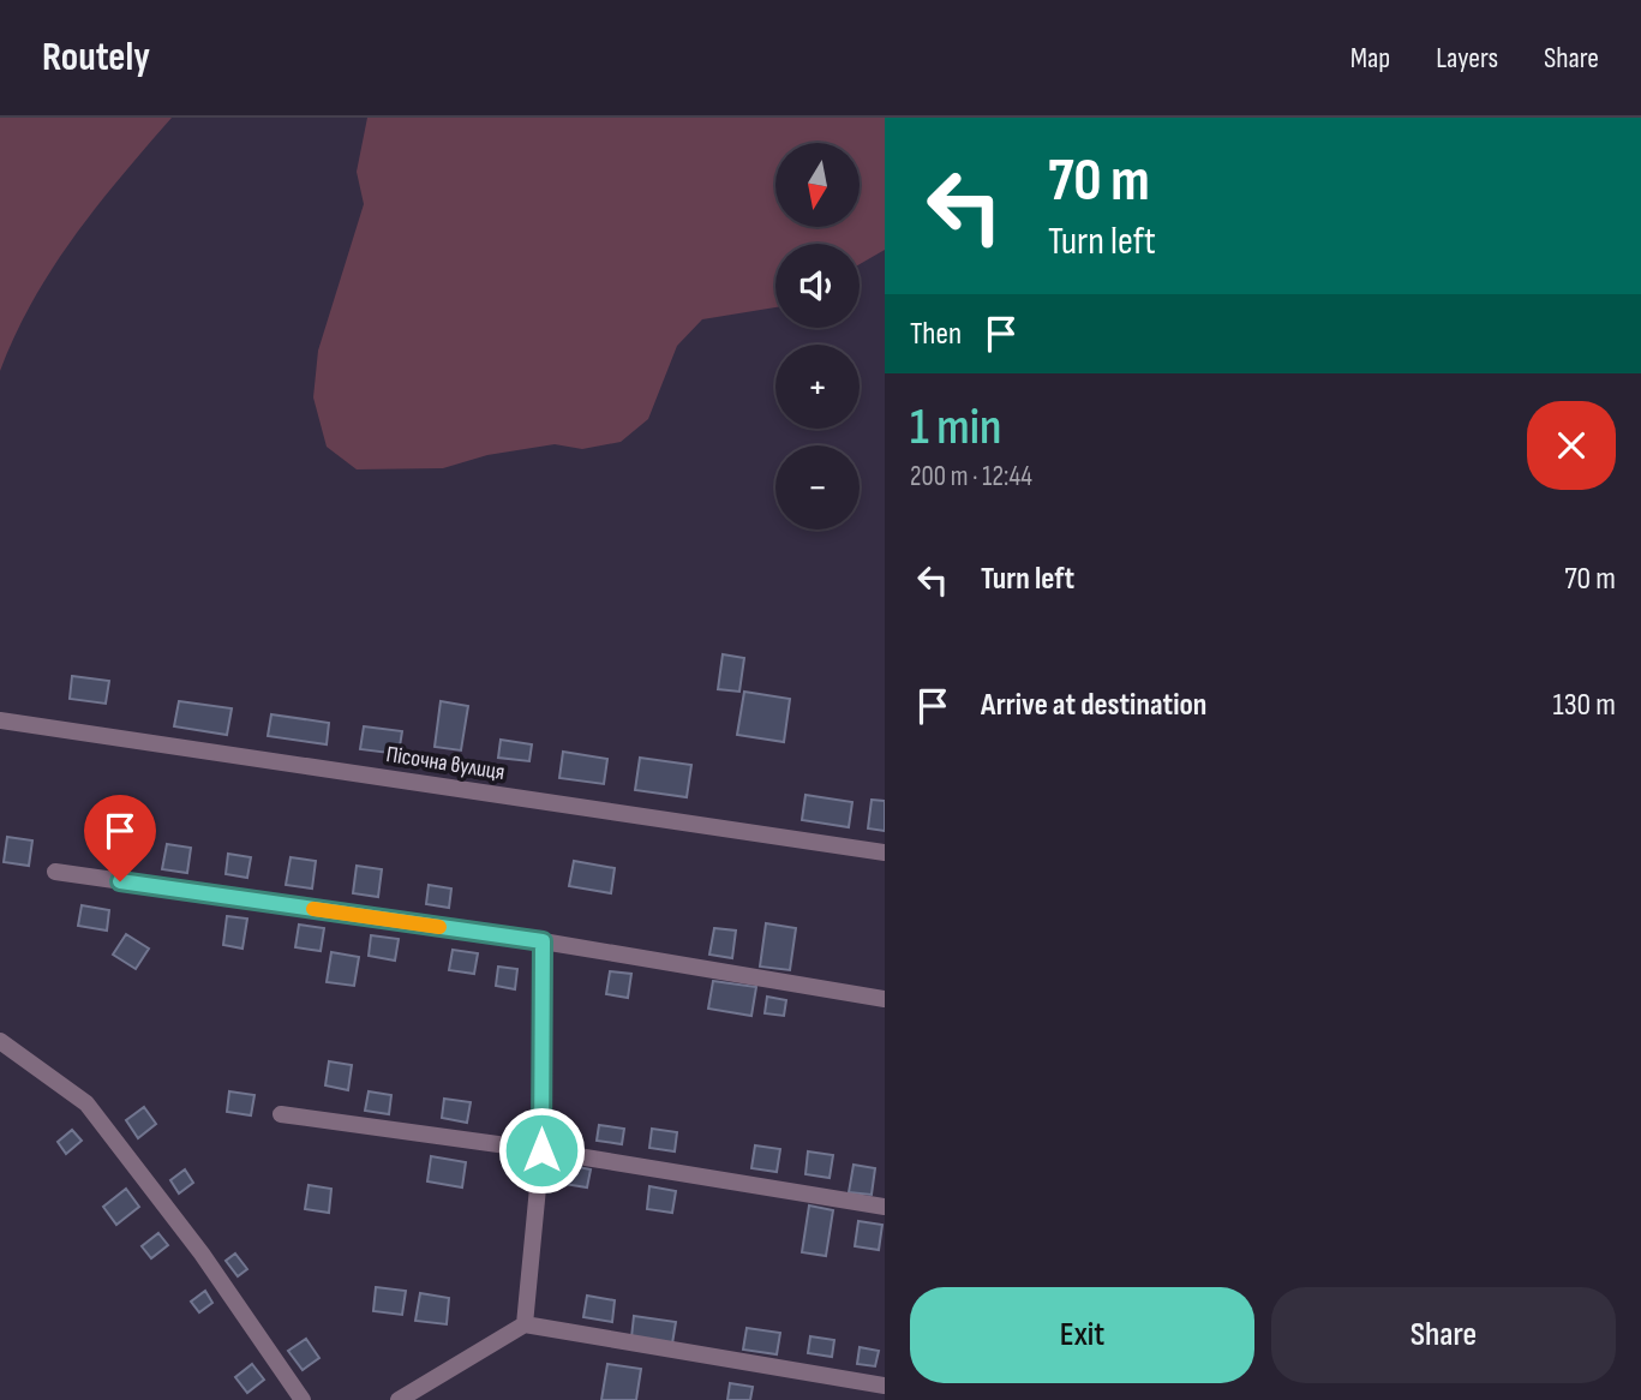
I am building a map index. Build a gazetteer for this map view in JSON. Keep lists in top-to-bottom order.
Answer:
{
  "streets": {
    "street": ["Пісочна вулиця"]
  },
  "north": "bottom",
  "page": {
    "header": "Routely",
    "nav": ["Map", "Layers", "Share"],
    "turn": ["70 m", "Turn left"],
    "map_buttons": ["+", "−"],
    "then": "Then",
    "heading": ["1 min", "200 m · 12:44"],
    "list": [
      {
        "name": "Turn left",
        "value": "70 m"
      },
      {
        "name": "Arrive at destination",
        "value": "130 m"
      }
    ],
    "buttons": ["Exit", "Share"]
  }
}
